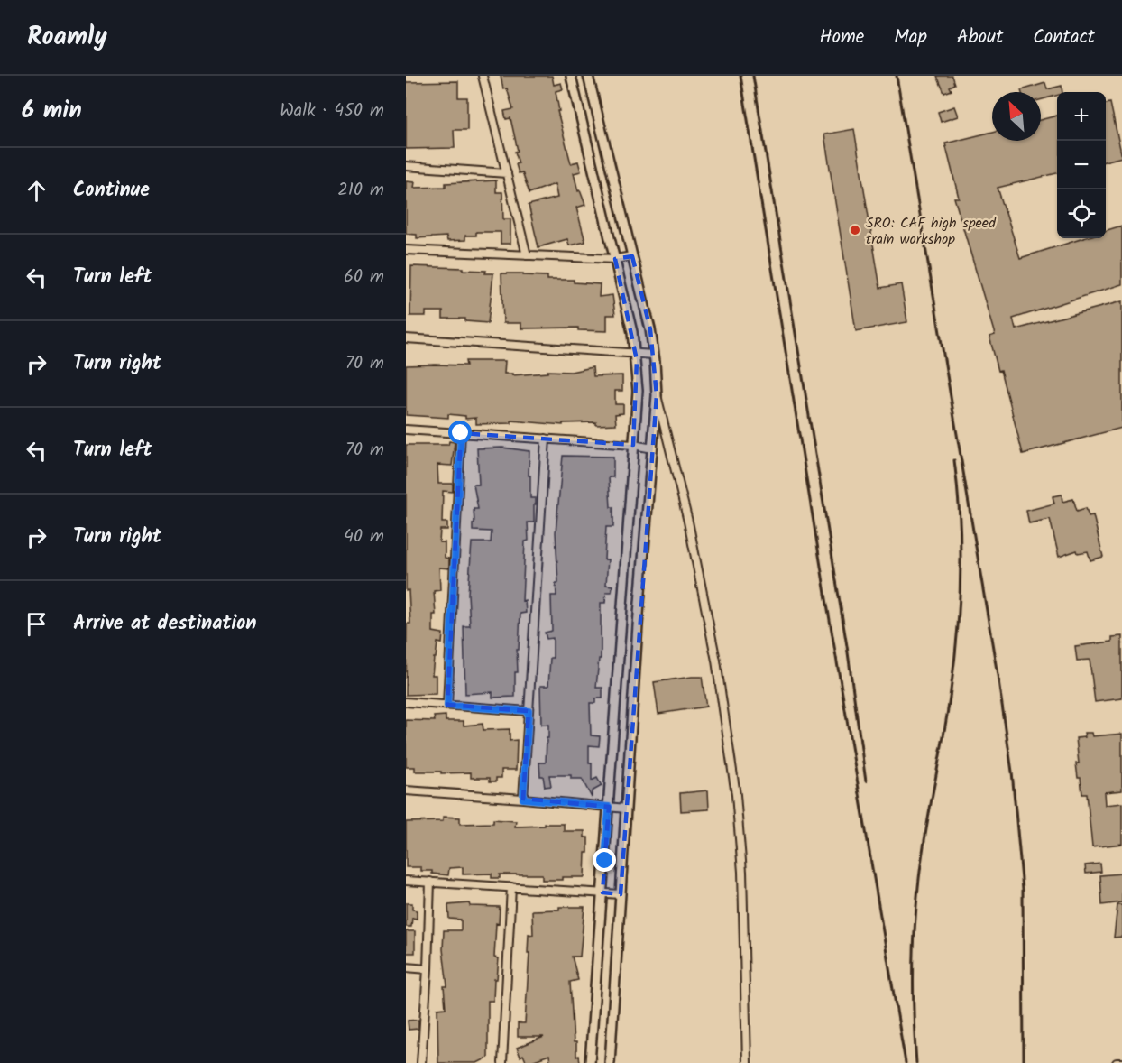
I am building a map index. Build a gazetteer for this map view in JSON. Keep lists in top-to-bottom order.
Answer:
{
  "places": ["SRO: CAF high speed train workshop"],
  "north": "top left",
  "page": {
    "header": "Roamly",
    "nav": [
      "Home",
      "Map",
      "About",
      "Contact"
    ],
    "heading": ["6 min", "Walk · 450 m"],
    "map_buttons": ["+", "−"],
    "list": [
      ["Continue", "210 m"],
      ["Turn left", "60 m"],
      ["Turn right", "70 m"],
      ["Turn left", "70 m"],
      ["Turn right", "40 m"],
      "Arrive at destination"
    ]
  }
}
